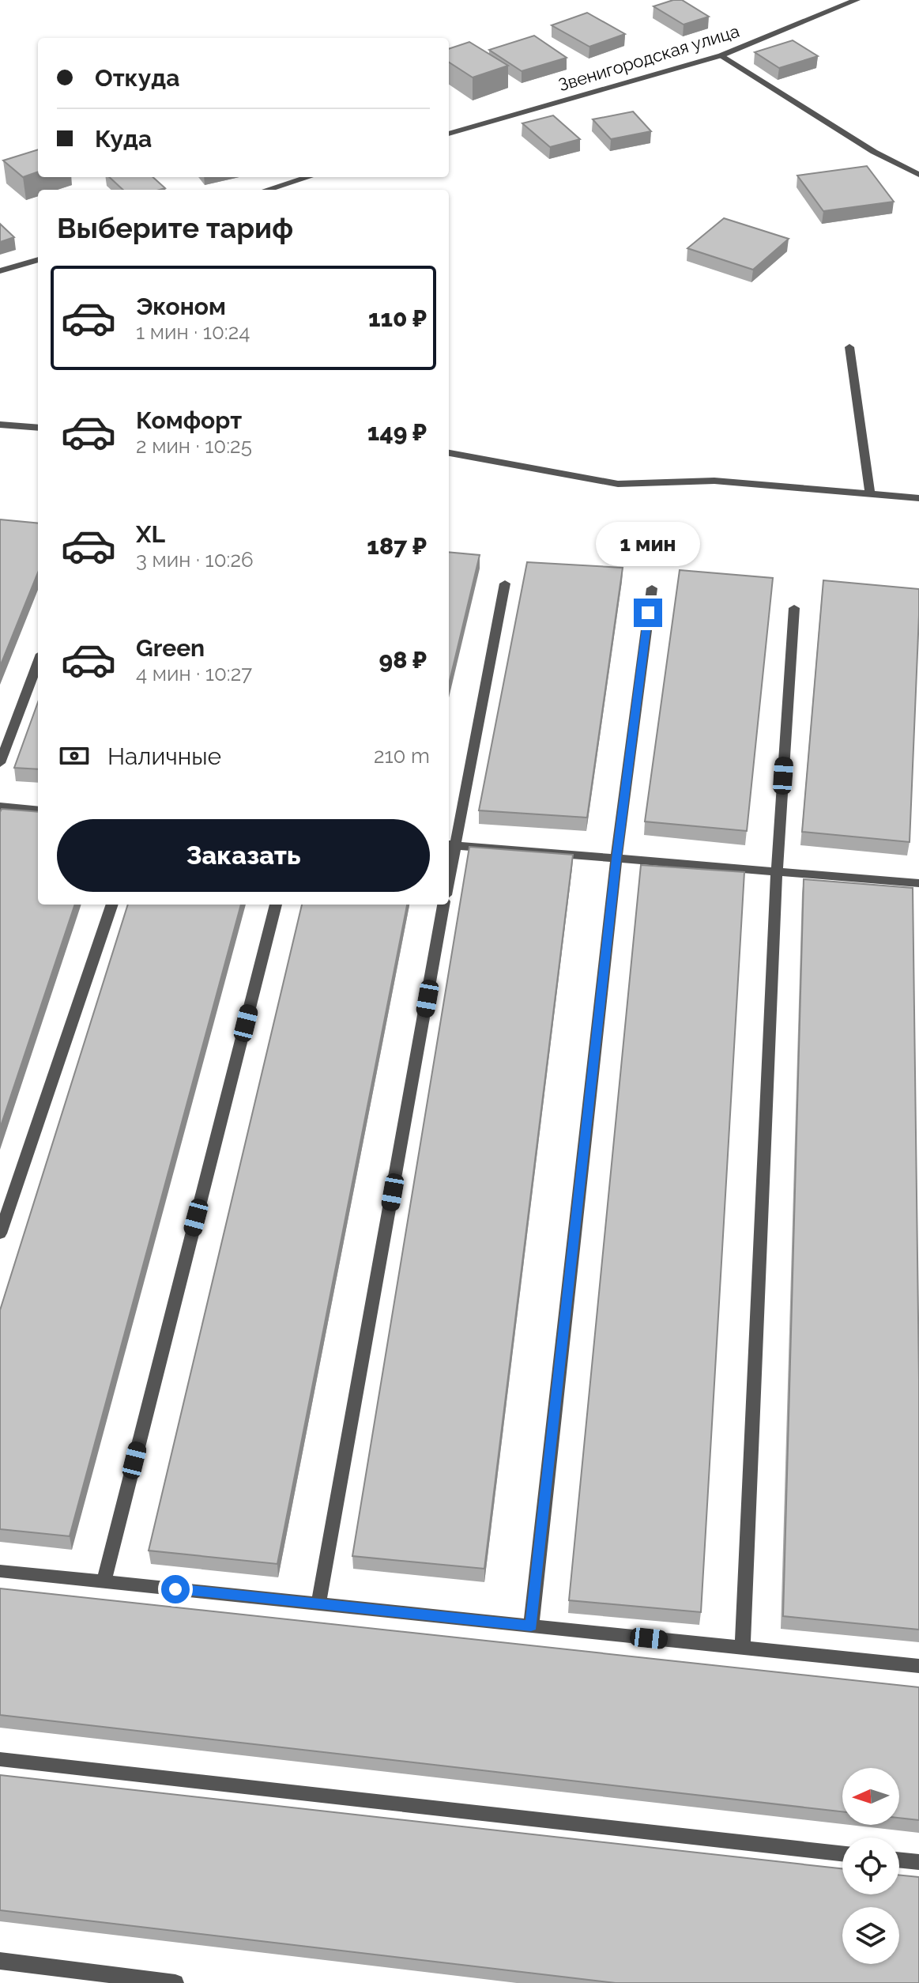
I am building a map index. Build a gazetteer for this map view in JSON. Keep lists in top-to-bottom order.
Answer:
{
  "streets": {
    "street": ["Звенигородская улица"]
  },
  "north": "left",
  "page": {
    "banner": ["Откуда", "Куда"],
    "heading": "Выберите тариф",
    "list": [
      {
        "name": "Эконом",
        "note": "1 мин · 10:24",
        "value": "110 ₽"
      },
      {
        "name": "Комфорт",
        "note": "2 мин · 10:25",
        "value": "149 ₽"
      },
      {
        "name": "XL",
        "note": "3 мин · 10:26",
        "value": "187 ₽"
      },
      {
        "name": "Green",
        "note": "4 мин · 10:27",
        "value": "98 ₽"
      }
    ],
    "bubble": "1 мин",
    "pay": ["Наличные", "210 m"],
    "buttons": "Заказать"
  }
}
